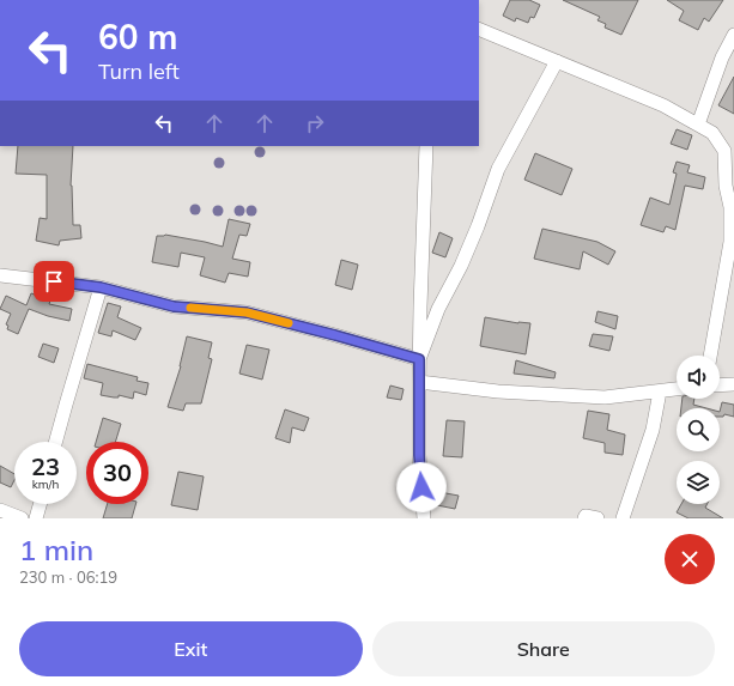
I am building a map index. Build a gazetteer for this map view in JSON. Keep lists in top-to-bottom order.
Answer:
{
  "page": {
    "turn": ["60 m", "Turn left"],
    "speed": "23 km/h",
    "limit": "30",
    "heading": ["1 min", "230 m · 06:19"],
    "buttons": ["Exit", "Share"]
  }
}
